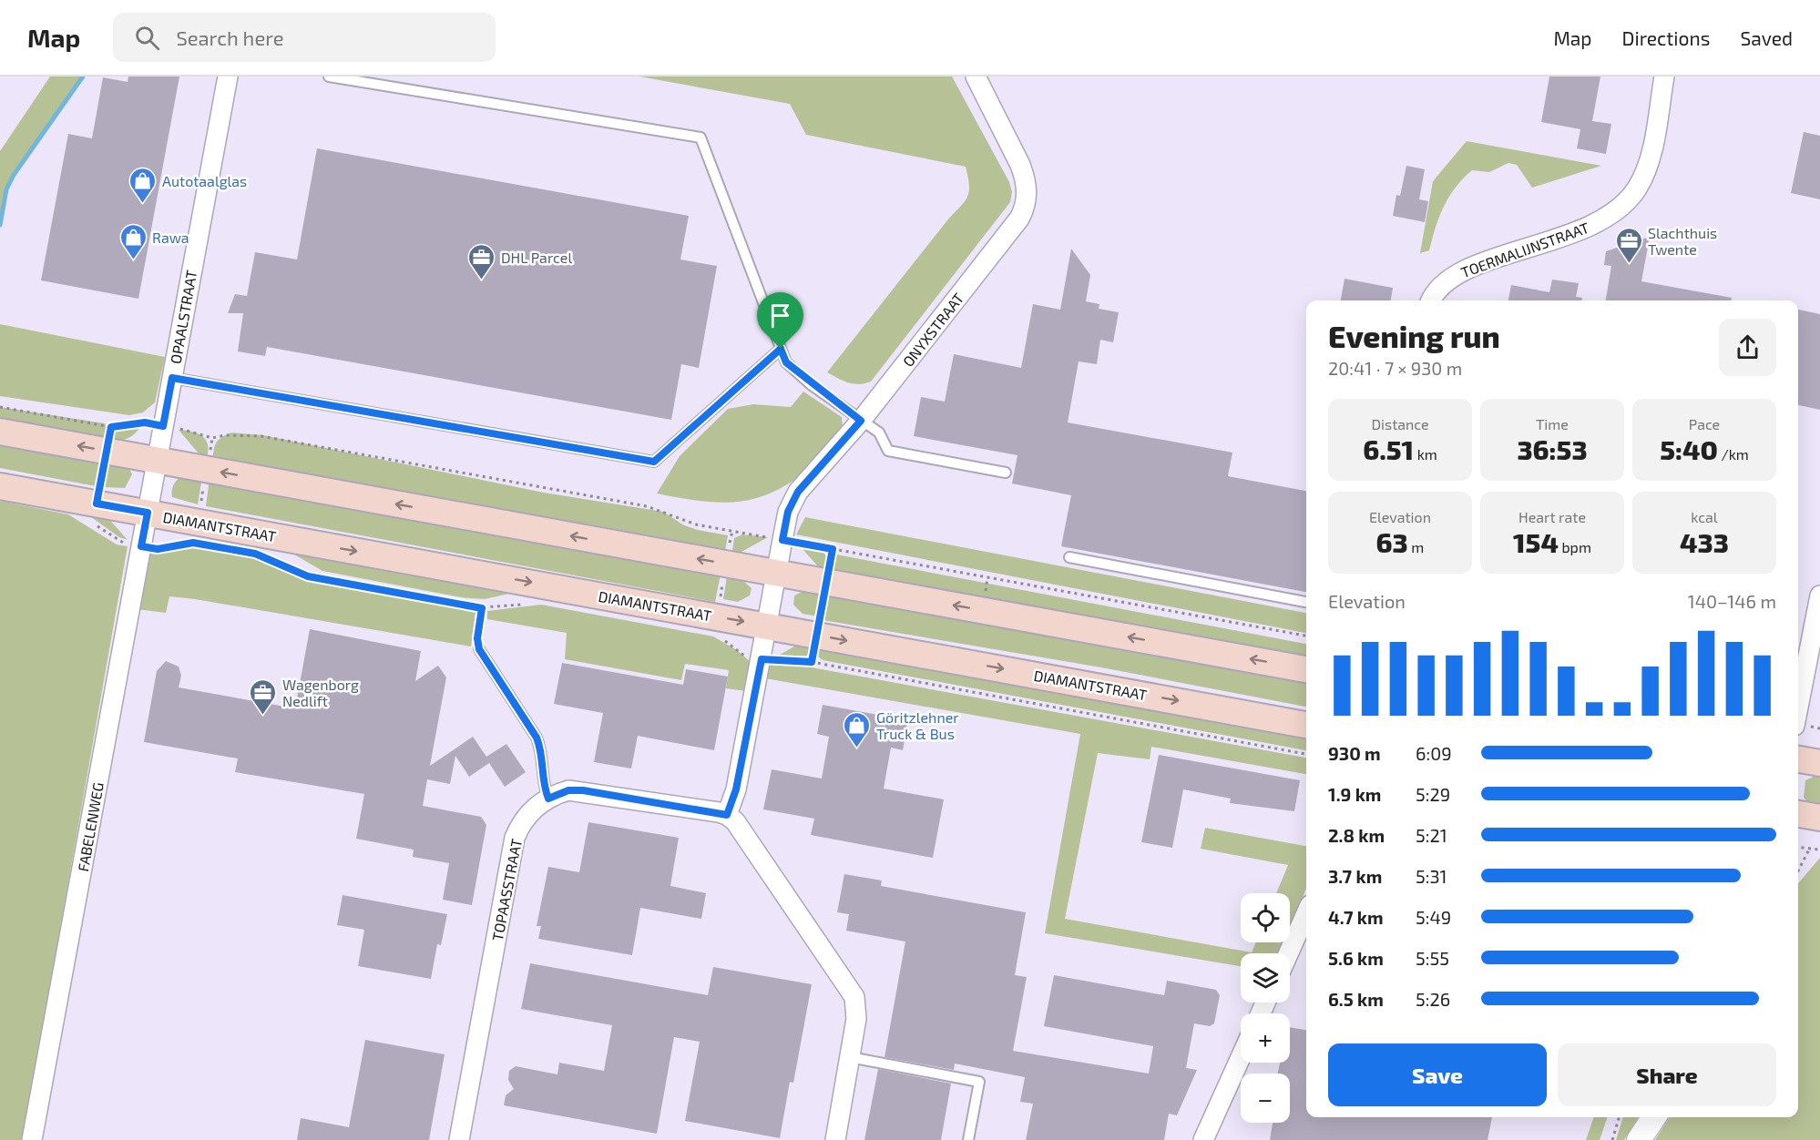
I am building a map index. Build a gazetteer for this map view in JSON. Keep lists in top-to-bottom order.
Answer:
{
  "streets": {
    "main road": ["DIAMANTSTRAAT"],
    "street": [
      "TOERMALIJNSTRAAT",
      "OPAALSTRAAT",
      "ONYXSTRAAT",
      "FABELENWEG",
      "TOPAASSTRAAT"
    ]
  },
  "crossings": [
    ["OPAALSTRAAT", "DIAMANTSTRAAT"],
    ["OPAALSTRAAT", "FABELENWEG"],
    ["ONYXSTRAAT", "DIAMANTSTRAAT"],
    ["DIAMANTSTRAAT", "FABELENWEG"]
  ],
  "places": {
    "shop": ["Autotaalglas", "Rawa", "Göritzlehner Truck & Bus"],
    "office": ["Slachthuis Twente", "DHL Parcel", "Wagenborg Nedlift"]
  },
  "page": {
    "header": "Map",
    "search": "Search here",
    "nav": ["Map", "Directions", "Saved"],
    "heading": ["Evening run", "20:41 · 7 × 930 m"],
    "stats": [
      ["Distance", "6.51 km"],
      ["Time", "36:53"],
      ["Pace", "5:40 /km"],
      ["Elevation", "63 m"],
      ["Heart rate", "154 bpm"],
      ["kcal", "433"]
    ],
    "chart": ["Elevation", "140–146 m"],
    "list": [
      {
        "name": "930 m",
        "note": "6:09"
      },
      {
        "name": "1.9 km",
        "note": "5:29"
      },
      {
        "name": "2.8 km",
        "note": "5:21"
      },
      {
        "name": "3.7 km",
        "note": "5:31"
      },
      {
        "name": "4.7 km",
        "note": "5:49"
      },
      {
        "name": "5.6 km",
        "note": "5:55"
      },
      {
        "name": "6.5 km",
        "note": "5:26"
      }
    ],
    "map_buttons": ["+", "−"],
    "buttons": ["Save", "Share"]
  }
}
